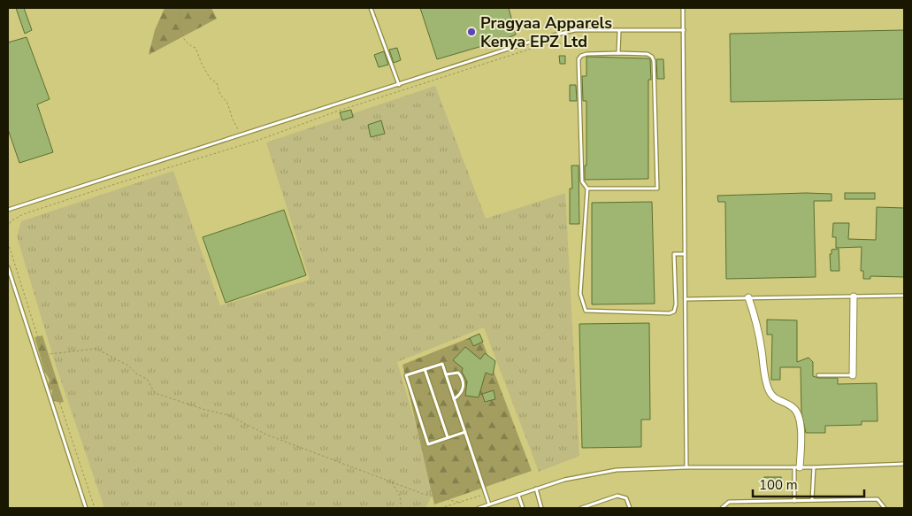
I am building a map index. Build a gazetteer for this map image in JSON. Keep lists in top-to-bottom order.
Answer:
{
  "places": ["Pragyaa Apparels Kenya EPZ Ltd"],
  "scale_bar": "100 m"
}
